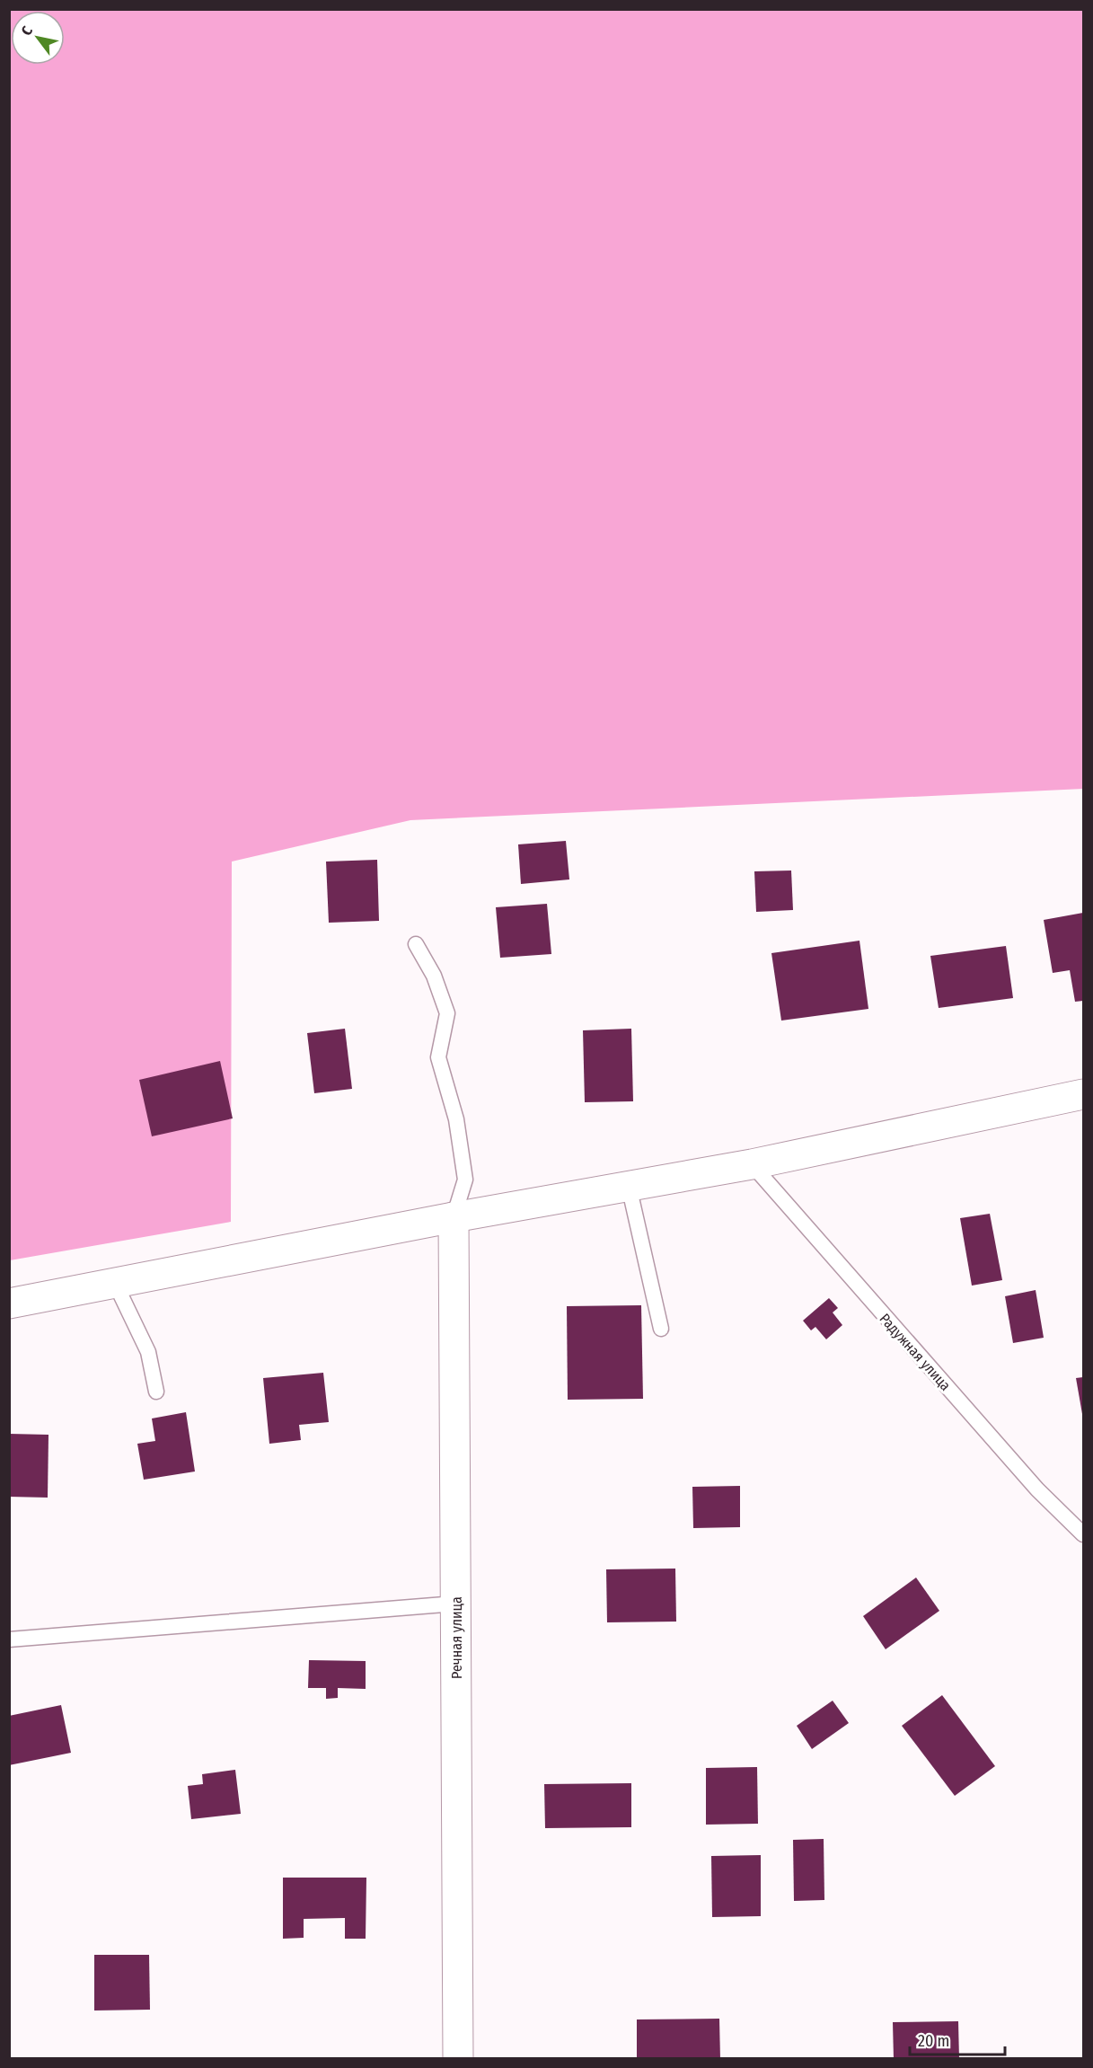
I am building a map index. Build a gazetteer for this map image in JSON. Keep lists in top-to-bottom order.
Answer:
{
  "streets": {
    "street": ["Речная улица"],
    "lane": ["Радужная улица"]
  },
  "scale_bar": "20 m",
  "north": "top left"
}
